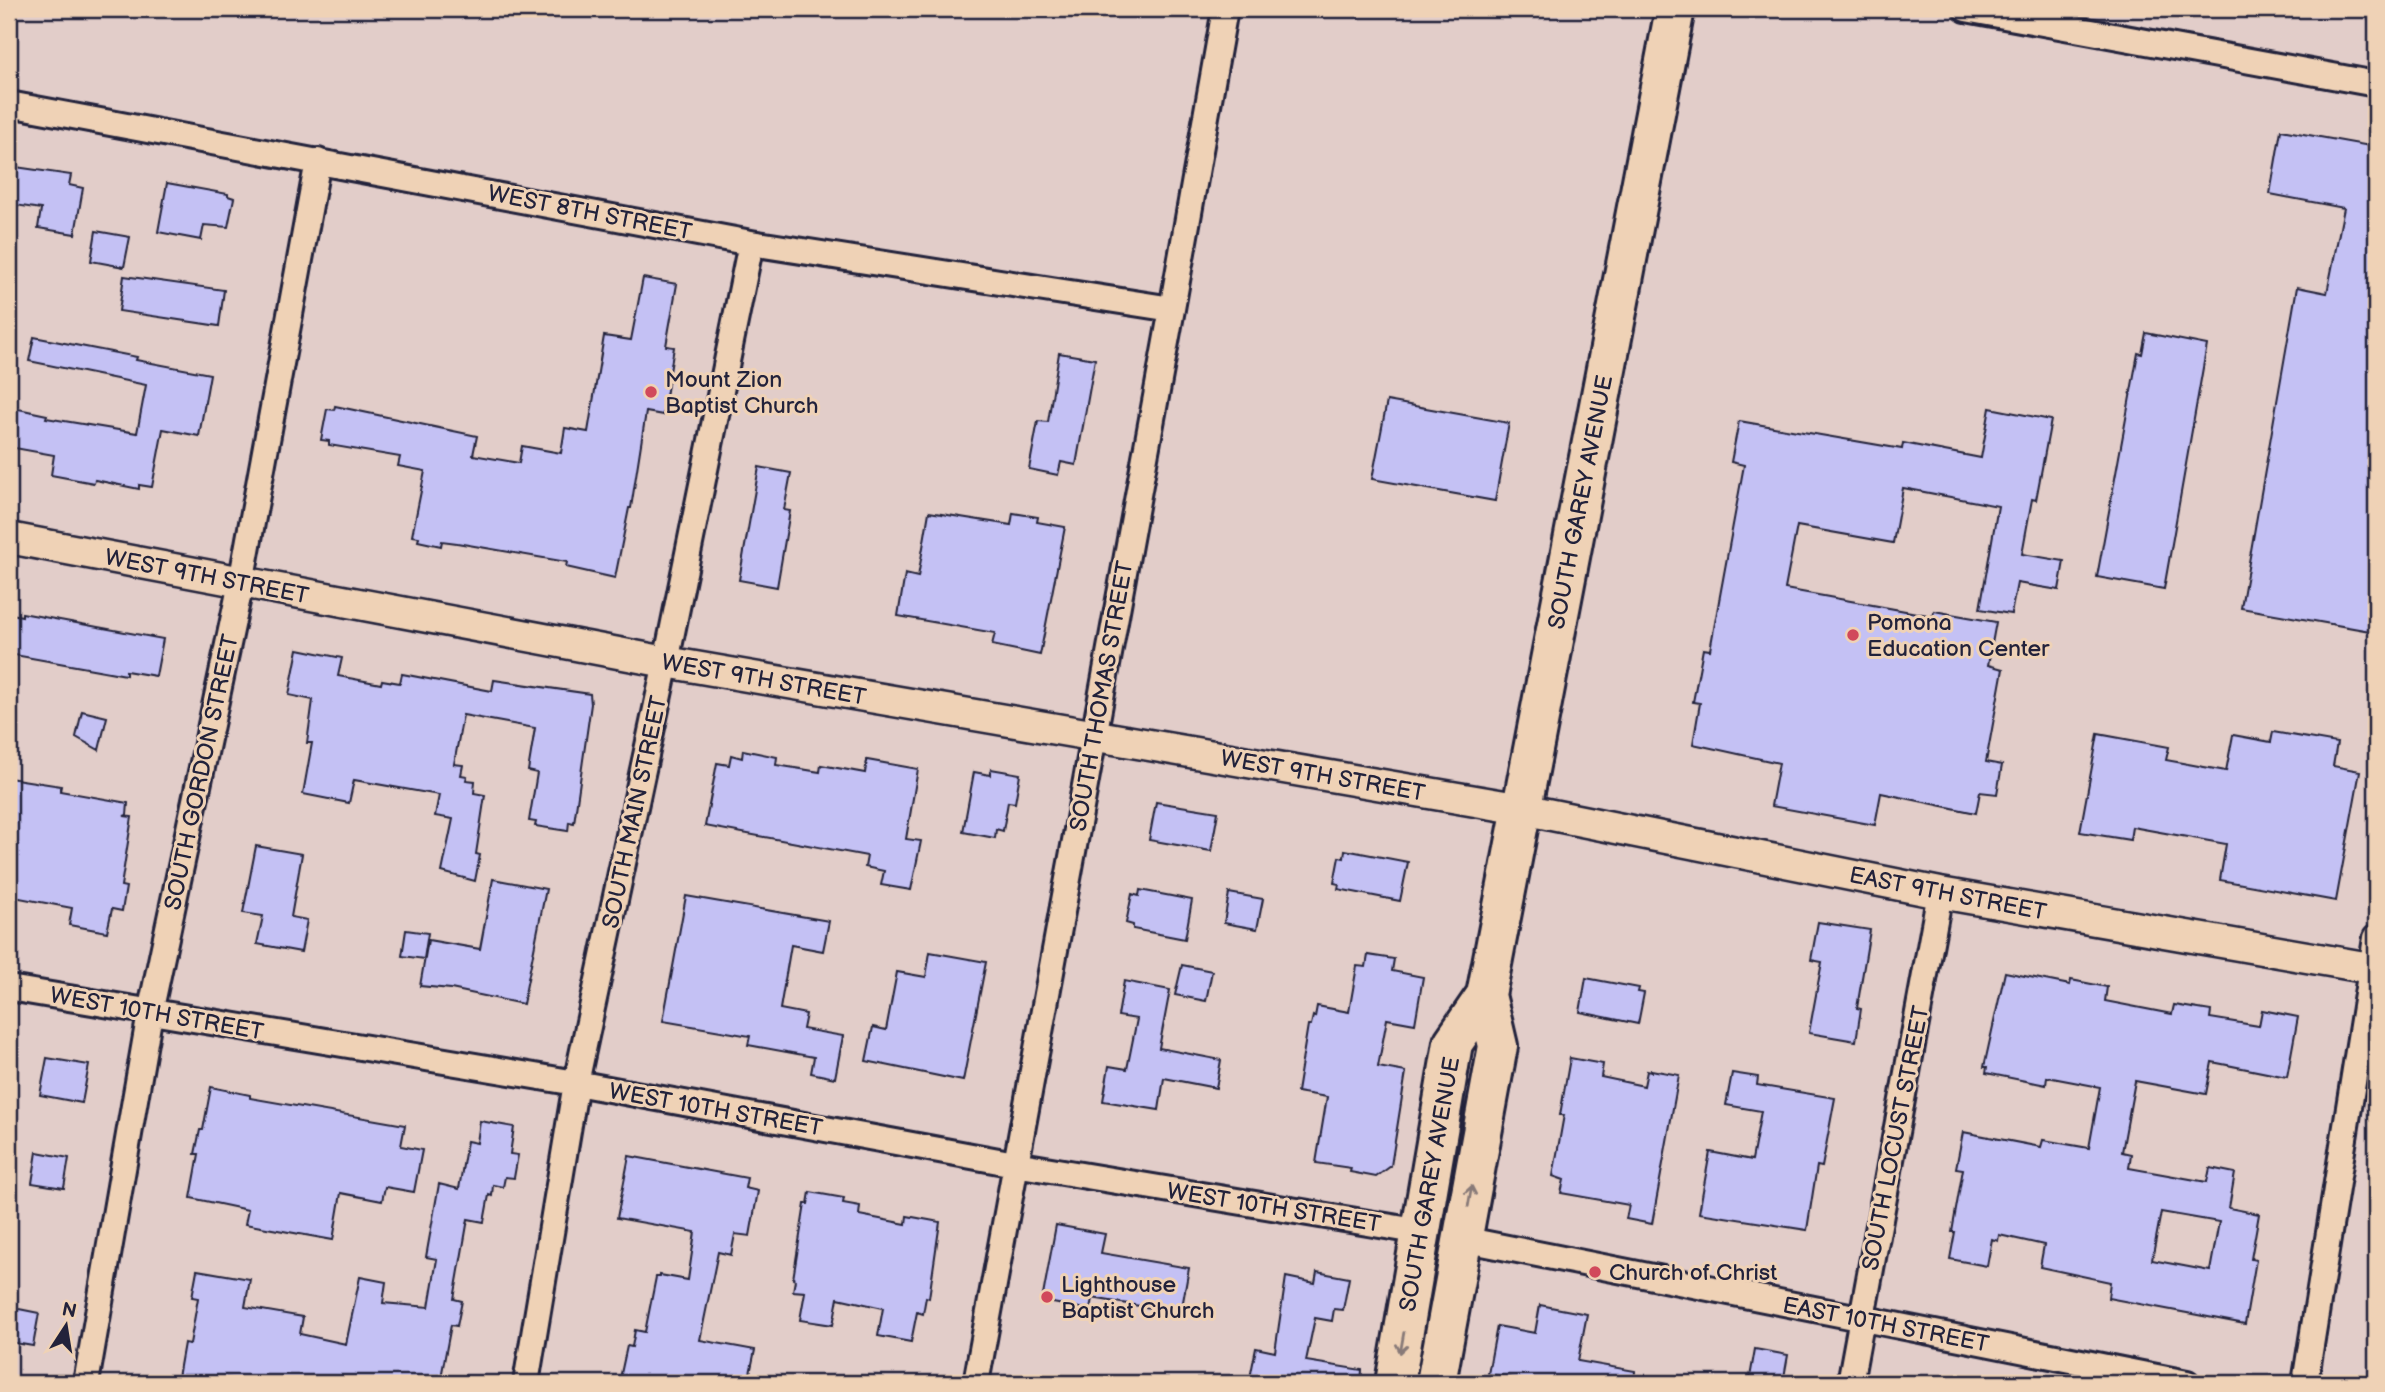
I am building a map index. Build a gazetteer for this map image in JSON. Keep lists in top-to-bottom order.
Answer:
{
  "streets": {
    "main road": ["SOUTH GAREY AVENUE"],
    "street": [
      "WEST 8TH STREET",
      "WEST 9TH STREET",
      "SOUTH THOMAS STREET",
      "SOUTH GORDON STREET",
      "SOUTH MAIN STREET",
      "EAST 9TH STREET",
      "WEST 10TH STREET",
      "SOUTH LOCUST STREET",
      "EAST 10TH STREET"
    ]
  },
  "crossings": [
    ["WEST 8TH STREET", "SOUTH THOMAS STREET"],
    ["WEST 8TH STREET", "SOUTH GORDON STREET"],
    ["WEST 8TH STREET", "SOUTH MAIN STREET"],
    ["SOUTH GAREY AVENUE", "WEST 9TH STREET"],
    ["SOUTH GAREY AVENUE", "EAST 9TH STREET"],
    ["SOUTH GAREY AVENUE", "WEST 10TH STREET"],
    ["SOUTH GAREY AVENUE", "EAST 10TH STREET"],
    ["WEST 9TH STREET", "SOUTH THOMAS STREET"],
    ["WEST 9TH STREET", "SOUTH GORDON STREET"],
    ["WEST 9TH STREET", "SOUTH MAIN STREET"],
    ["WEST 9TH STREET", "EAST 9TH STREET"],
    ["SOUTH THOMAS STREET", "WEST 10TH STREET"],
    ["SOUTH GORDON STREET", "WEST 10TH STREET"],
    ["SOUTH MAIN STREET", "WEST 10TH STREET"],
    ["EAST 9TH STREET", "SOUTH LOCUST STREET"],
    ["SOUTH LOCUST STREET", "EAST 10TH STREET"]
  ],
  "places": [
    "Mount Zion Baptist Church",
    "Pomona Education Center",
    "Church of Christ",
    "Lighthouse Baptist Church"
  ],
  "north": "top"
}
